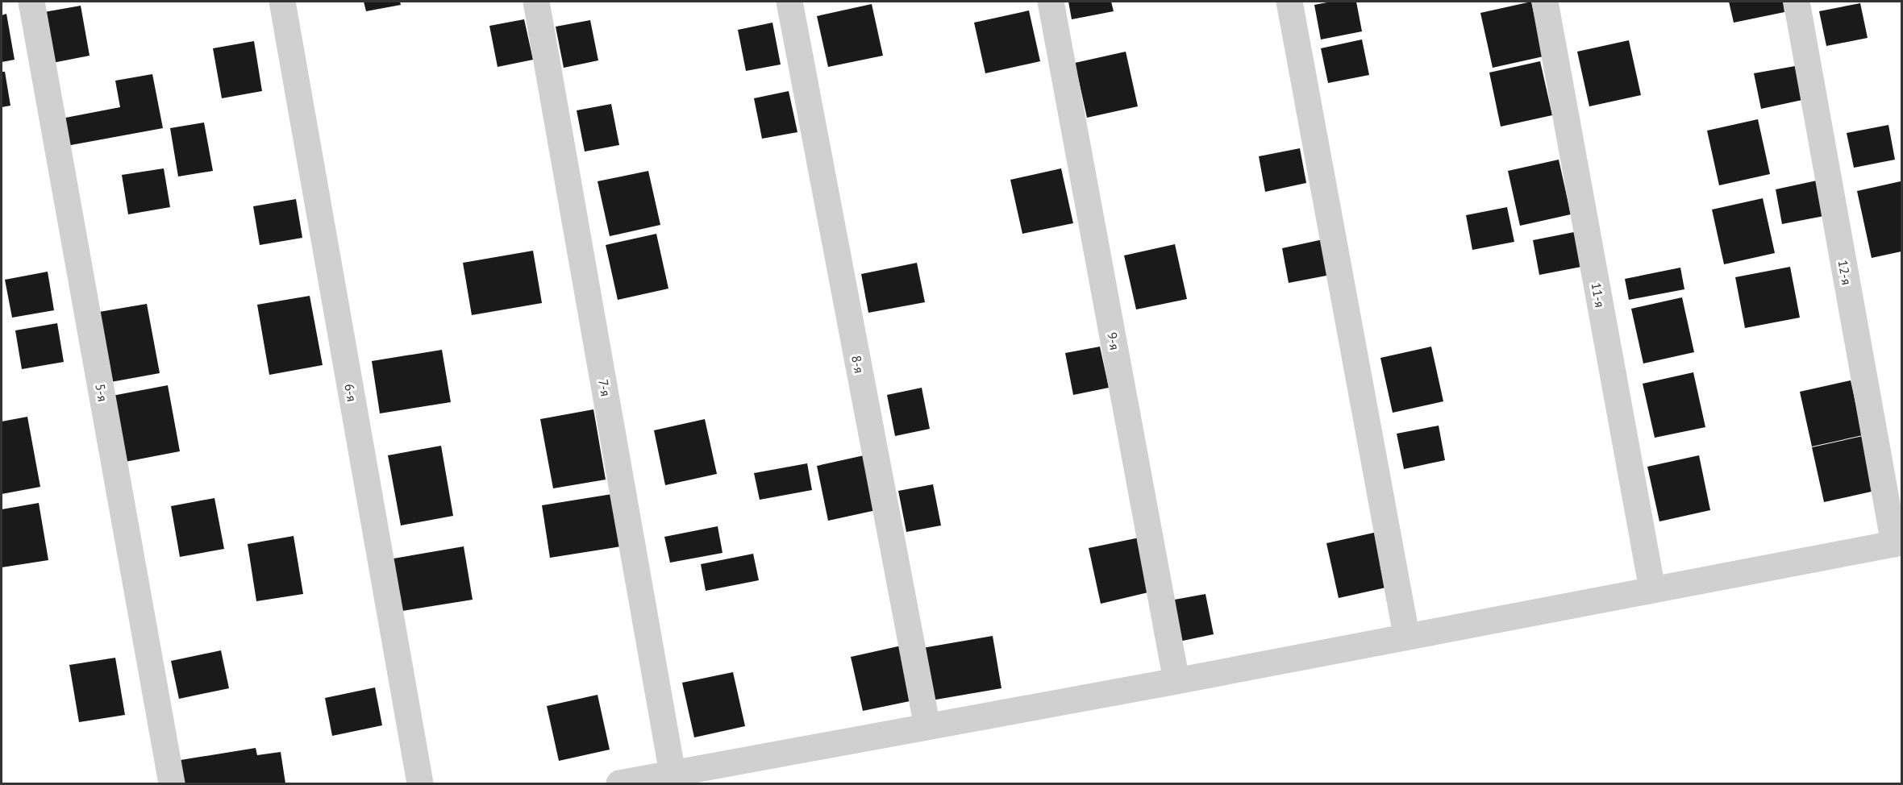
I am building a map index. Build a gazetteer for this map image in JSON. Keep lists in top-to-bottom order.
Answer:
{
  "streets": {
    "street": [
      "12-я",
      "11-я",
      "9-я",
      "8-я",
      "7-я",
      "5-я",
      "6-я"
    ]
  }
}
